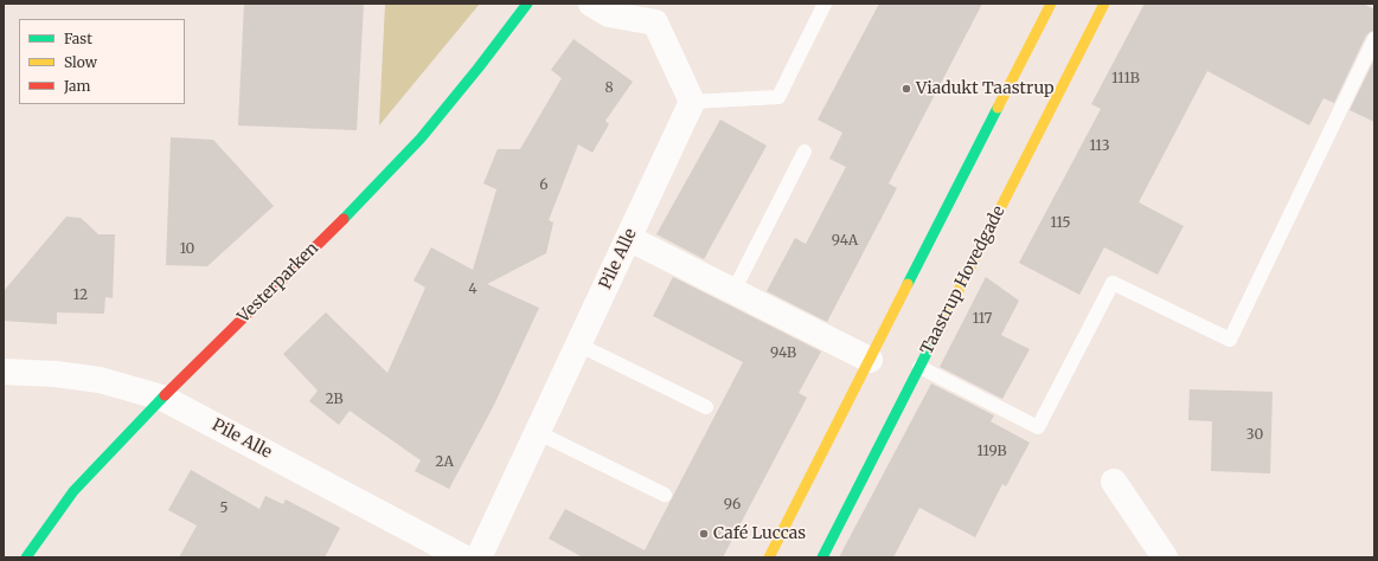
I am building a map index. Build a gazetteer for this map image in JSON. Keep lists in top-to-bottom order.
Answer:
{
  "streets": {
    "street": ["Pile Alle", "Taastrup Hovedgade", "Vesterparken"]
  },
  "crossings": [
    ["Pile Alle", "Vesterparken"]
  ],
  "places": ["Viadukt Taastrup", "Café Luccas"],
  "house_numbers": [
    "111B",
    "8",
    "113",
    "6",
    "115",
    "94A",
    "10",
    "4",
    "12",
    "117",
    "94B",
    "2B",
    "30",
    "119B",
    "2A",
    "96",
    "5"
  ],
  "legend": ["Fast", "Slow", "Jam"]
}
